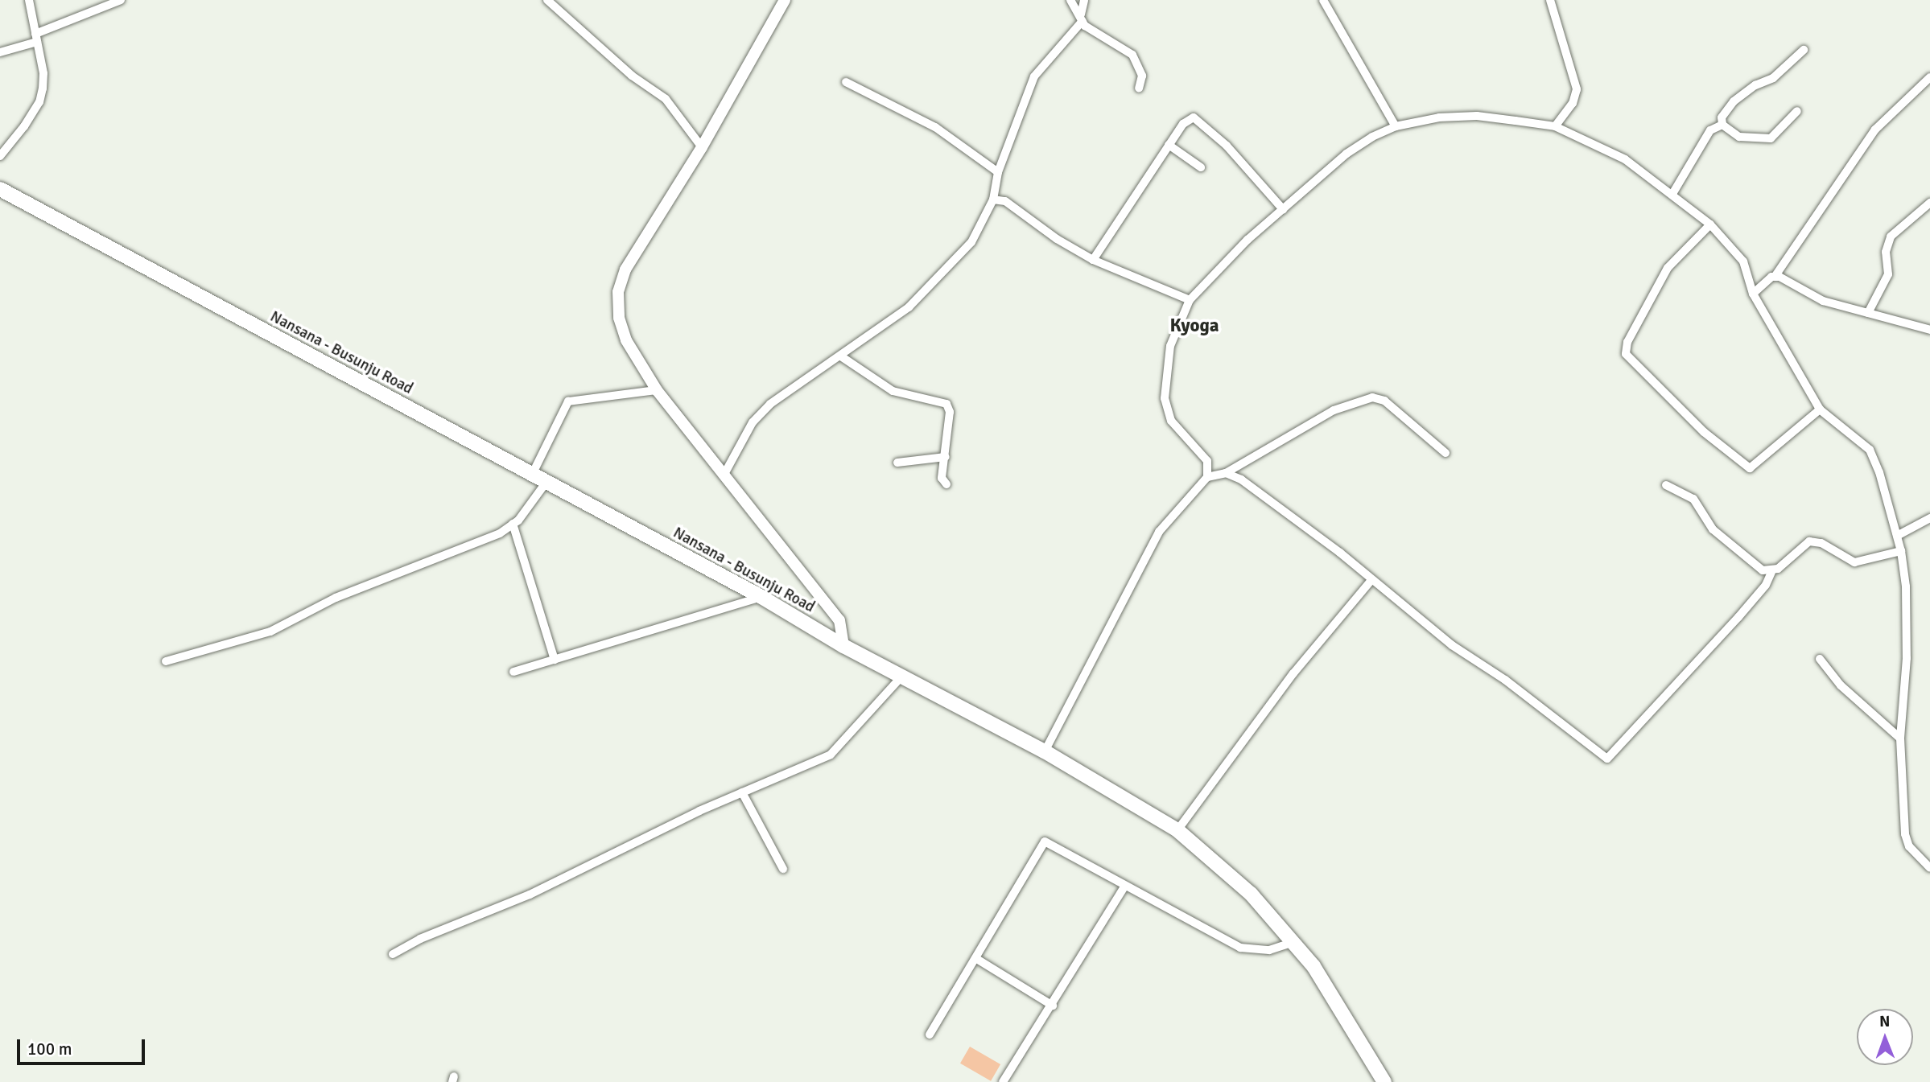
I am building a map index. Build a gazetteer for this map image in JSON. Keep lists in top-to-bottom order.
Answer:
{
  "streets": {
    "main road": ["Nansana - Busunju Road"]
  },
  "districts": ["Kyoga"],
  "scale_bar": "100 m",
  "north": "top"
}
